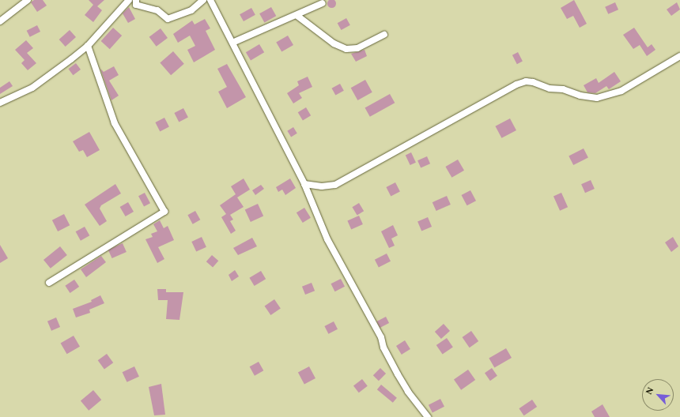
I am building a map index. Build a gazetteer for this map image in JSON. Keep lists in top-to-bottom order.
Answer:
{
  "north": "top left"
}
